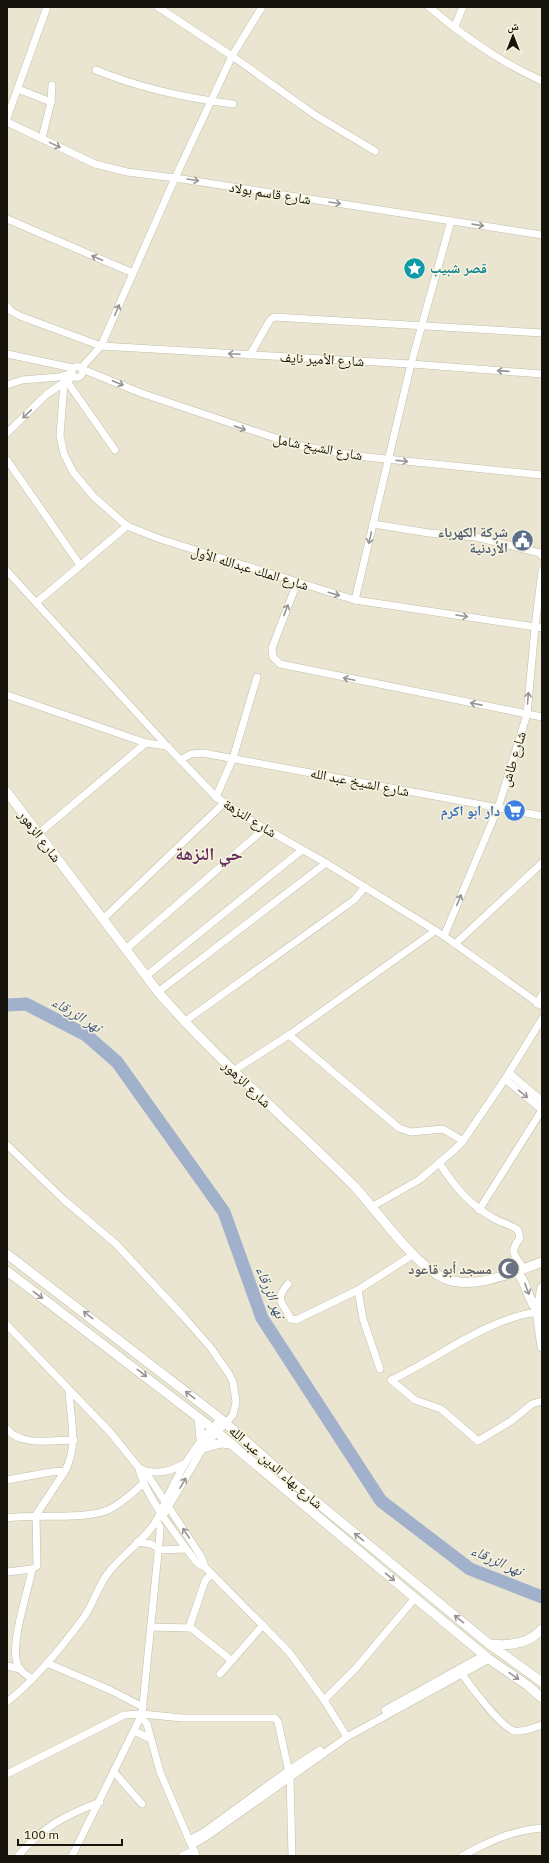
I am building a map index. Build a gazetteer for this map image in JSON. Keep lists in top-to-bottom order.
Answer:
{
  "streets": {
    "main road": ["شارع الزهور", "شارع بهاء الدين عبد الله"],
    "street": [
      "شارع قاسم بولاد",
      "شارع الأمير نايف",
      "شارع الشيخ شامل",
      "شارع الملك عبدالله الأول",
      "شارع طاش",
      "شارع الشيخ عبد الله",
      "شارع النزهة"
    ]
  },
  "crossings": [
    ["شارع الملك عبدالله الأول", "شارع طاش"],
    ["شارع طاش", "شارع الشيخ عبد الله"],
    ["شارع طاش", "شارع النزهة"],
    ["شارع الشيخ عبد الله", "شارع النزهة"]
  ],
  "one_way": [
    "شارع قاسم بولاد",
    "شارع الشيخ شامل",
    "شارع الملك عبدالله الأول",
    "شارع طاش"
  ],
  "districts": ["حي النزهة"],
  "water": ["نهر الزرقاء"],
  "places": {
    "place": ["قصر شبيب"],
    "public building": ["شركة الكهرباء الأردنية"],
    "supermarket": ["دار ابو اكرم"],
    "mosque": ["مسجد أبو قاعود"]
  },
  "scale_bar": "100 m",
  "north": "top"
}
